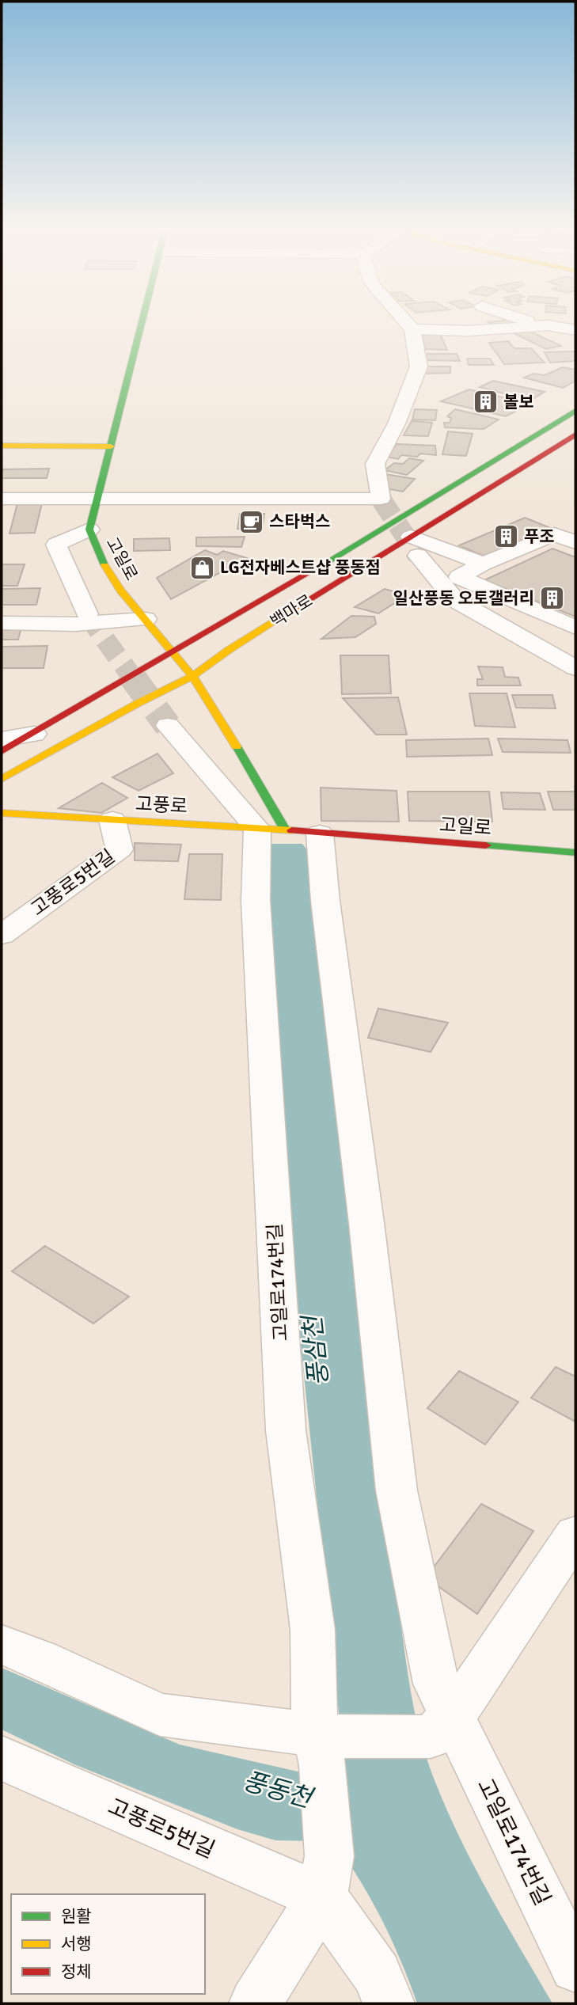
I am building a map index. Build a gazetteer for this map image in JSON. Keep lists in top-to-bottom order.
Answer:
{
  "streets": {
    "main road": ["고일로", "백마로", "고풍로"],
    "street": ["고풍로5번길", "고일로174번길"]
  },
  "crossings": [
    ["고일로", "백마로"],
    ["고일로", "고풍로"],
    ["고일로", "고일로174번길"],
    ["고풍로", "고풍로5번길"],
    ["고풍로", "고일로174번길"],
    ["고풍로5번길", "고일로174번길"]
  ],
  "water": ["풍삼천", "풍동천"],
  "places": {
    "building": ["볼보", "푸조", "일산풍동 오토갤러리"],
    "cafe": ["스타벅스"],
    "shop": ["LG전자베스트샵 풍동점"]
  },
  "legend": ["원활", "서행", "정체"]
}
